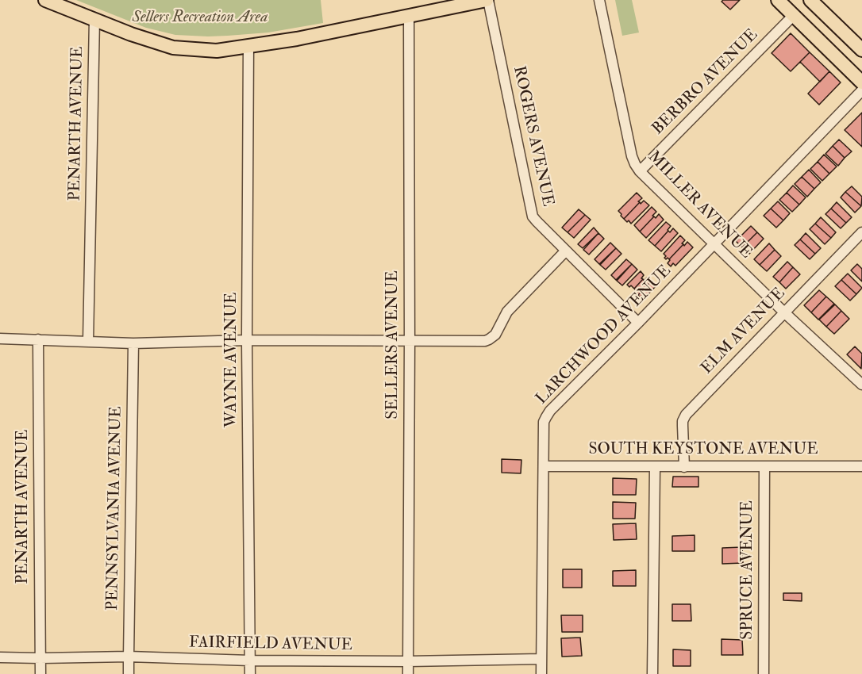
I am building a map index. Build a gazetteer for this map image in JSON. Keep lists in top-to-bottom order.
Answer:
{
  "streets": {
    "street": [
      "BERBRO AVENUE",
      "PENARTH AVENUE",
      "ROGERS AVENUE",
      "MILLER AVENUE",
      "ELM AVENUE",
      "LARCHWOOD AVENUE",
      "SELLERS AVENUE",
      "WAYNE AVENUE",
      "SOUTH KEYSTONE AVENUE",
      "PENNSYLVANIA AVENUE",
      "SPRUCE AVENUE",
      "FAIRFIELD AVENUE"
    ]
  },
  "crossings": [
    ["BERBRO AVENUE", "MILLER AVENUE"],
    ["PENARTH AVENUE", "FAIRFIELD AVENUE"],
    ["ROGERS AVENUE", "LARCHWOOD AVENUE"],
    ["MILLER AVENUE", "ELM AVENUE"],
    ["MILLER AVENUE", "LARCHWOOD AVENUE"],
    ["ELM AVENUE", "SOUTH KEYSTONE AVENUE"],
    ["LARCHWOOD AVENUE", "SOUTH KEYSTONE AVENUE"],
    ["LARCHWOOD AVENUE", "FAIRFIELD AVENUE"],
    ["SELLERS AVENUE", "FAIRFIELD AVENUE"],
    ["WAYNE AVENUE", "FAIRFIELD AVENUE"],
    ["SOUTH KEYSTONE AVENUE", "SPRUCE AVENUE"],
    ["PENNSYLVANIA AVENUE", "FAIRFIELD AVENUE"]
  ],
  "parks": ["Sellers Recreation Area"]
}
